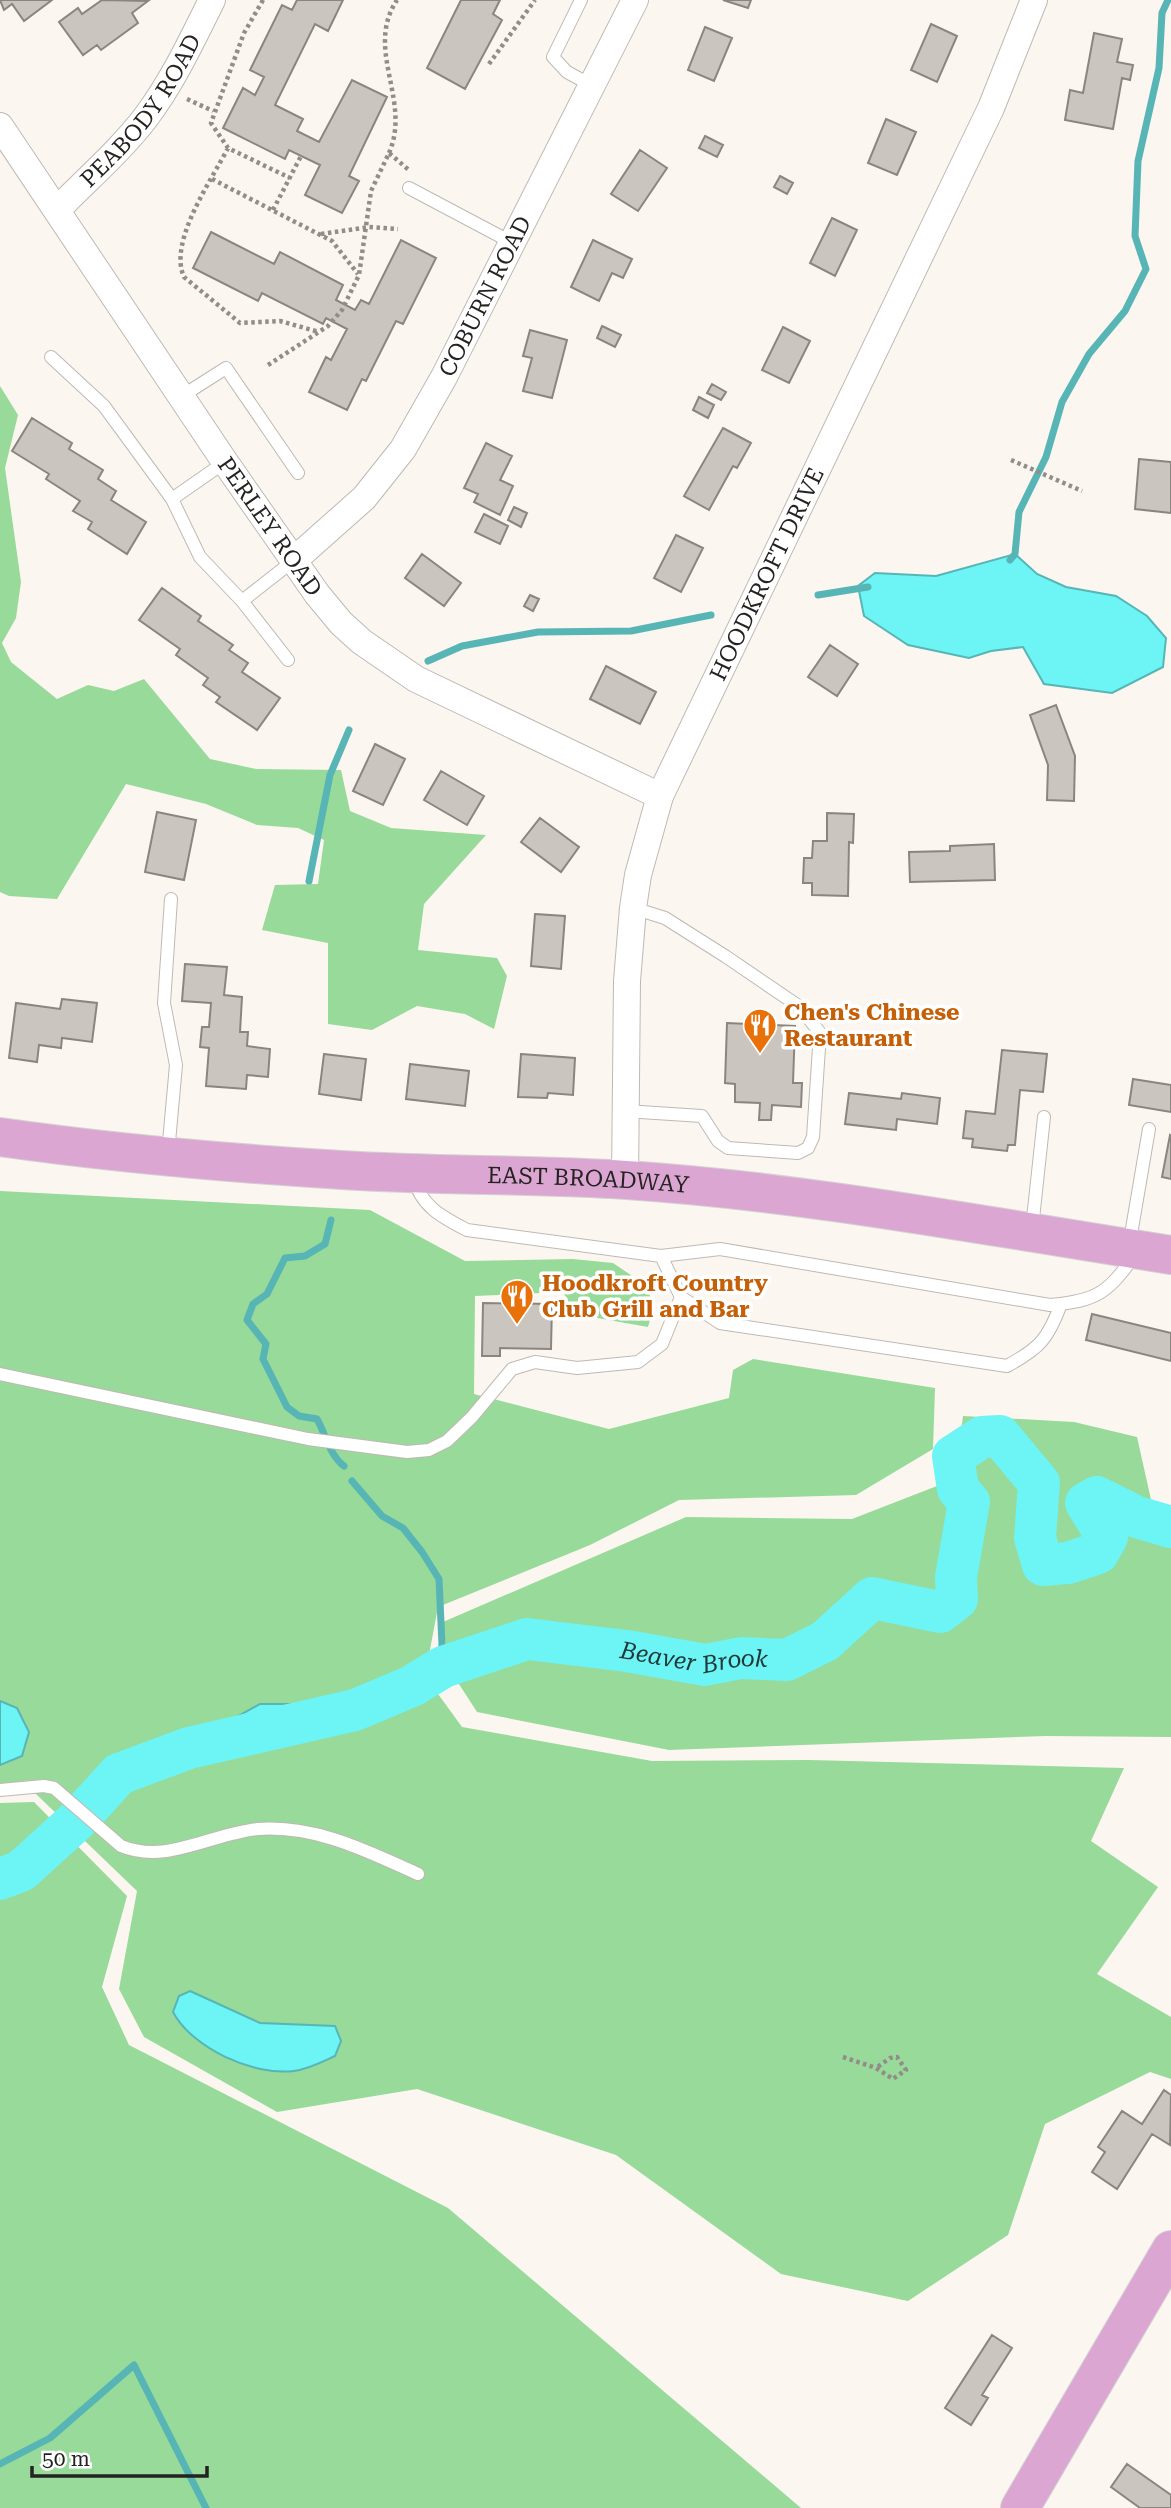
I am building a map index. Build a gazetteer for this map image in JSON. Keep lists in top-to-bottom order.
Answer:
{
  "streets": {
    "main road": ["EAST BROADWAY"],
    "street": [
      "PEABODY ROAD",
      "COBURN ROAD",
      "PERLEY ROAD",
      "HOODKROFT DRIVE"
    ]
  },
  "crossings": [
    ["PEABODY ROAD", "PERLEY ROAD"],
    ["COBURN ROAD", "PERLEY ROAD"],
    ["PERLEY ROAD", "HOODKROFT DRIVE"],
    ["HOODKROFT DRIVE", "EAST BROADWAY"]
  ],
  "water": ["Beaver Brook"],
  "places": {
    "restaurant": ["Chen's Chinese Restaurant", "Hoodkroft Country Club Grill and Bar"]
  },
  "scale_bar": "50 m"
}
